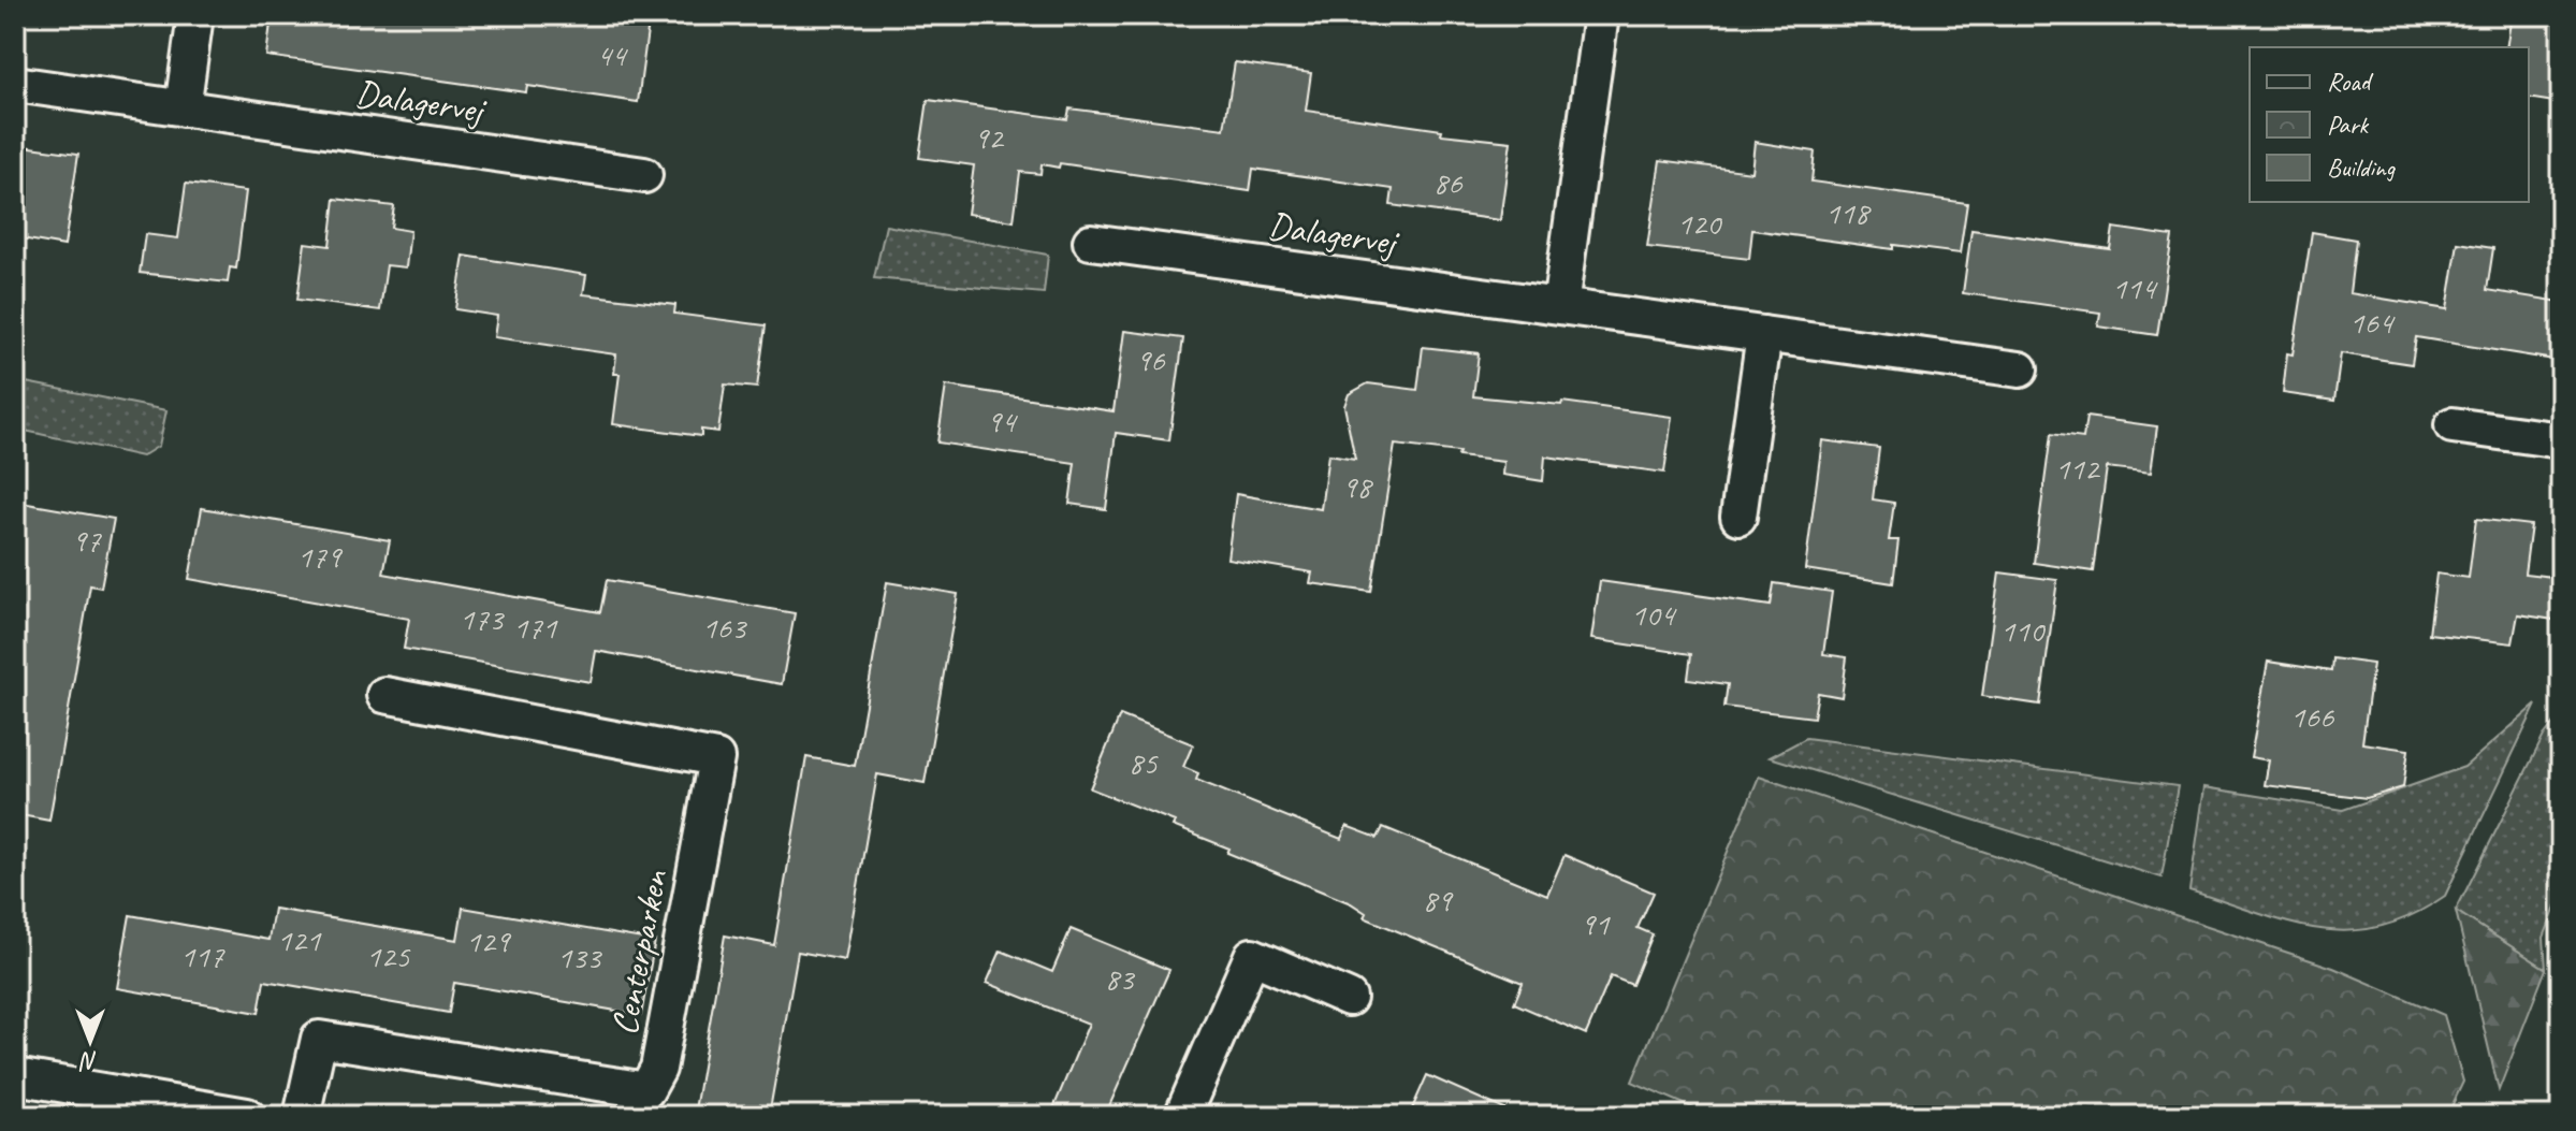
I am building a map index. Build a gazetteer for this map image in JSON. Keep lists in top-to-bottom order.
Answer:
{
  "streets": {
    "street": ["Dalagervej", "Centerparken"]
  },
  "house_numbers": [
    "44",
    "92",
    "86",
    "118",
    "120",
    "114",
    "164",
    "96",
    "94",
    "112",
    "98",
    "97",
    "179",
    "104",
    "173",
    "171",
    "163",
    "110",
    "166",
    "85",
    "89",
    "91",
    "121",
    "129",
    "117",
    "125",
    "133",
    "83"
  ],
  "legend": ["Road", "Park", "Building"],
  "north": "bottom"
}
